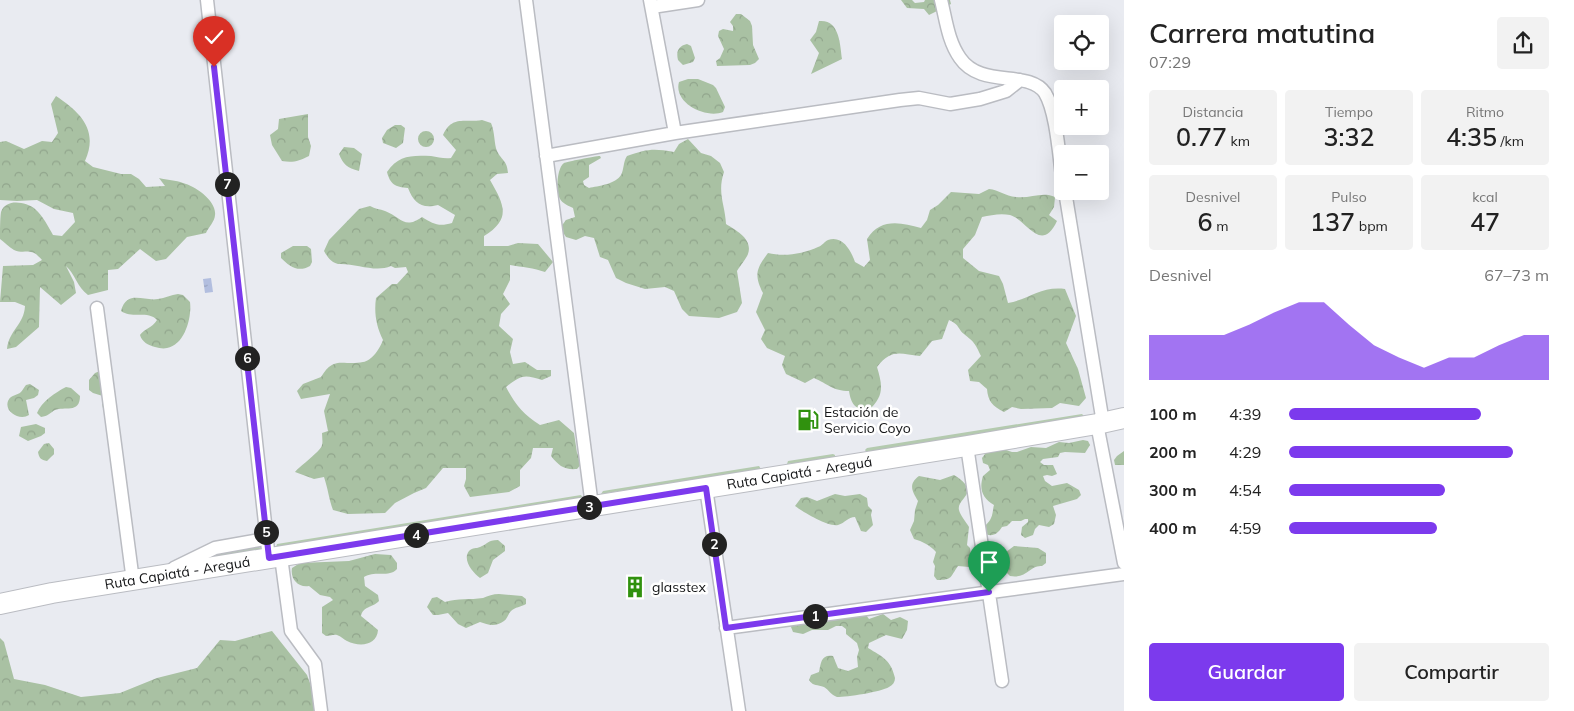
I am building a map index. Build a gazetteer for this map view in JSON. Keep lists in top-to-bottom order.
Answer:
{
  "streets": {
    "main road": ["Ruta Capiatá - Areguá"]
  },
  "places": {
    "fuel station": ["Estación de Servicio Coyo"],
    "building": ["glasstex"]
  },
  "page": {
    "heading": ["Carrera matutina", "07:29"],
    "map_buttons": ["+", "−"],
    "stats": [
      ["Distancia", "0.77 km"],
      ["Tiempo", "3:32"],
      ["Ritmo", "4:35 /km"],
      ["Desnivel", "6 m"],
      ["Pulso", "137 bpm"],
      ["kcal", "47"]
    ],
    "pins": [
      "7",
      "6",
      "3",
      "5",
      "4",
      "2",
      "1"
    ],
    "chart": ["Desnivel", "67–73 m"],
    "list": [
      {
        "name": "100 m",
        "note": "4:39"
      },
      {
        "name": "200 m",
        "note": "4:29"
      },
      {
        "name": "300 m",
        "note": "4:54"
      },
      {
        "name": "400 m",
        "note": "4:59"
      }
    ],
    "buttons": ["Guardar", "Compartir"]
  }
}
